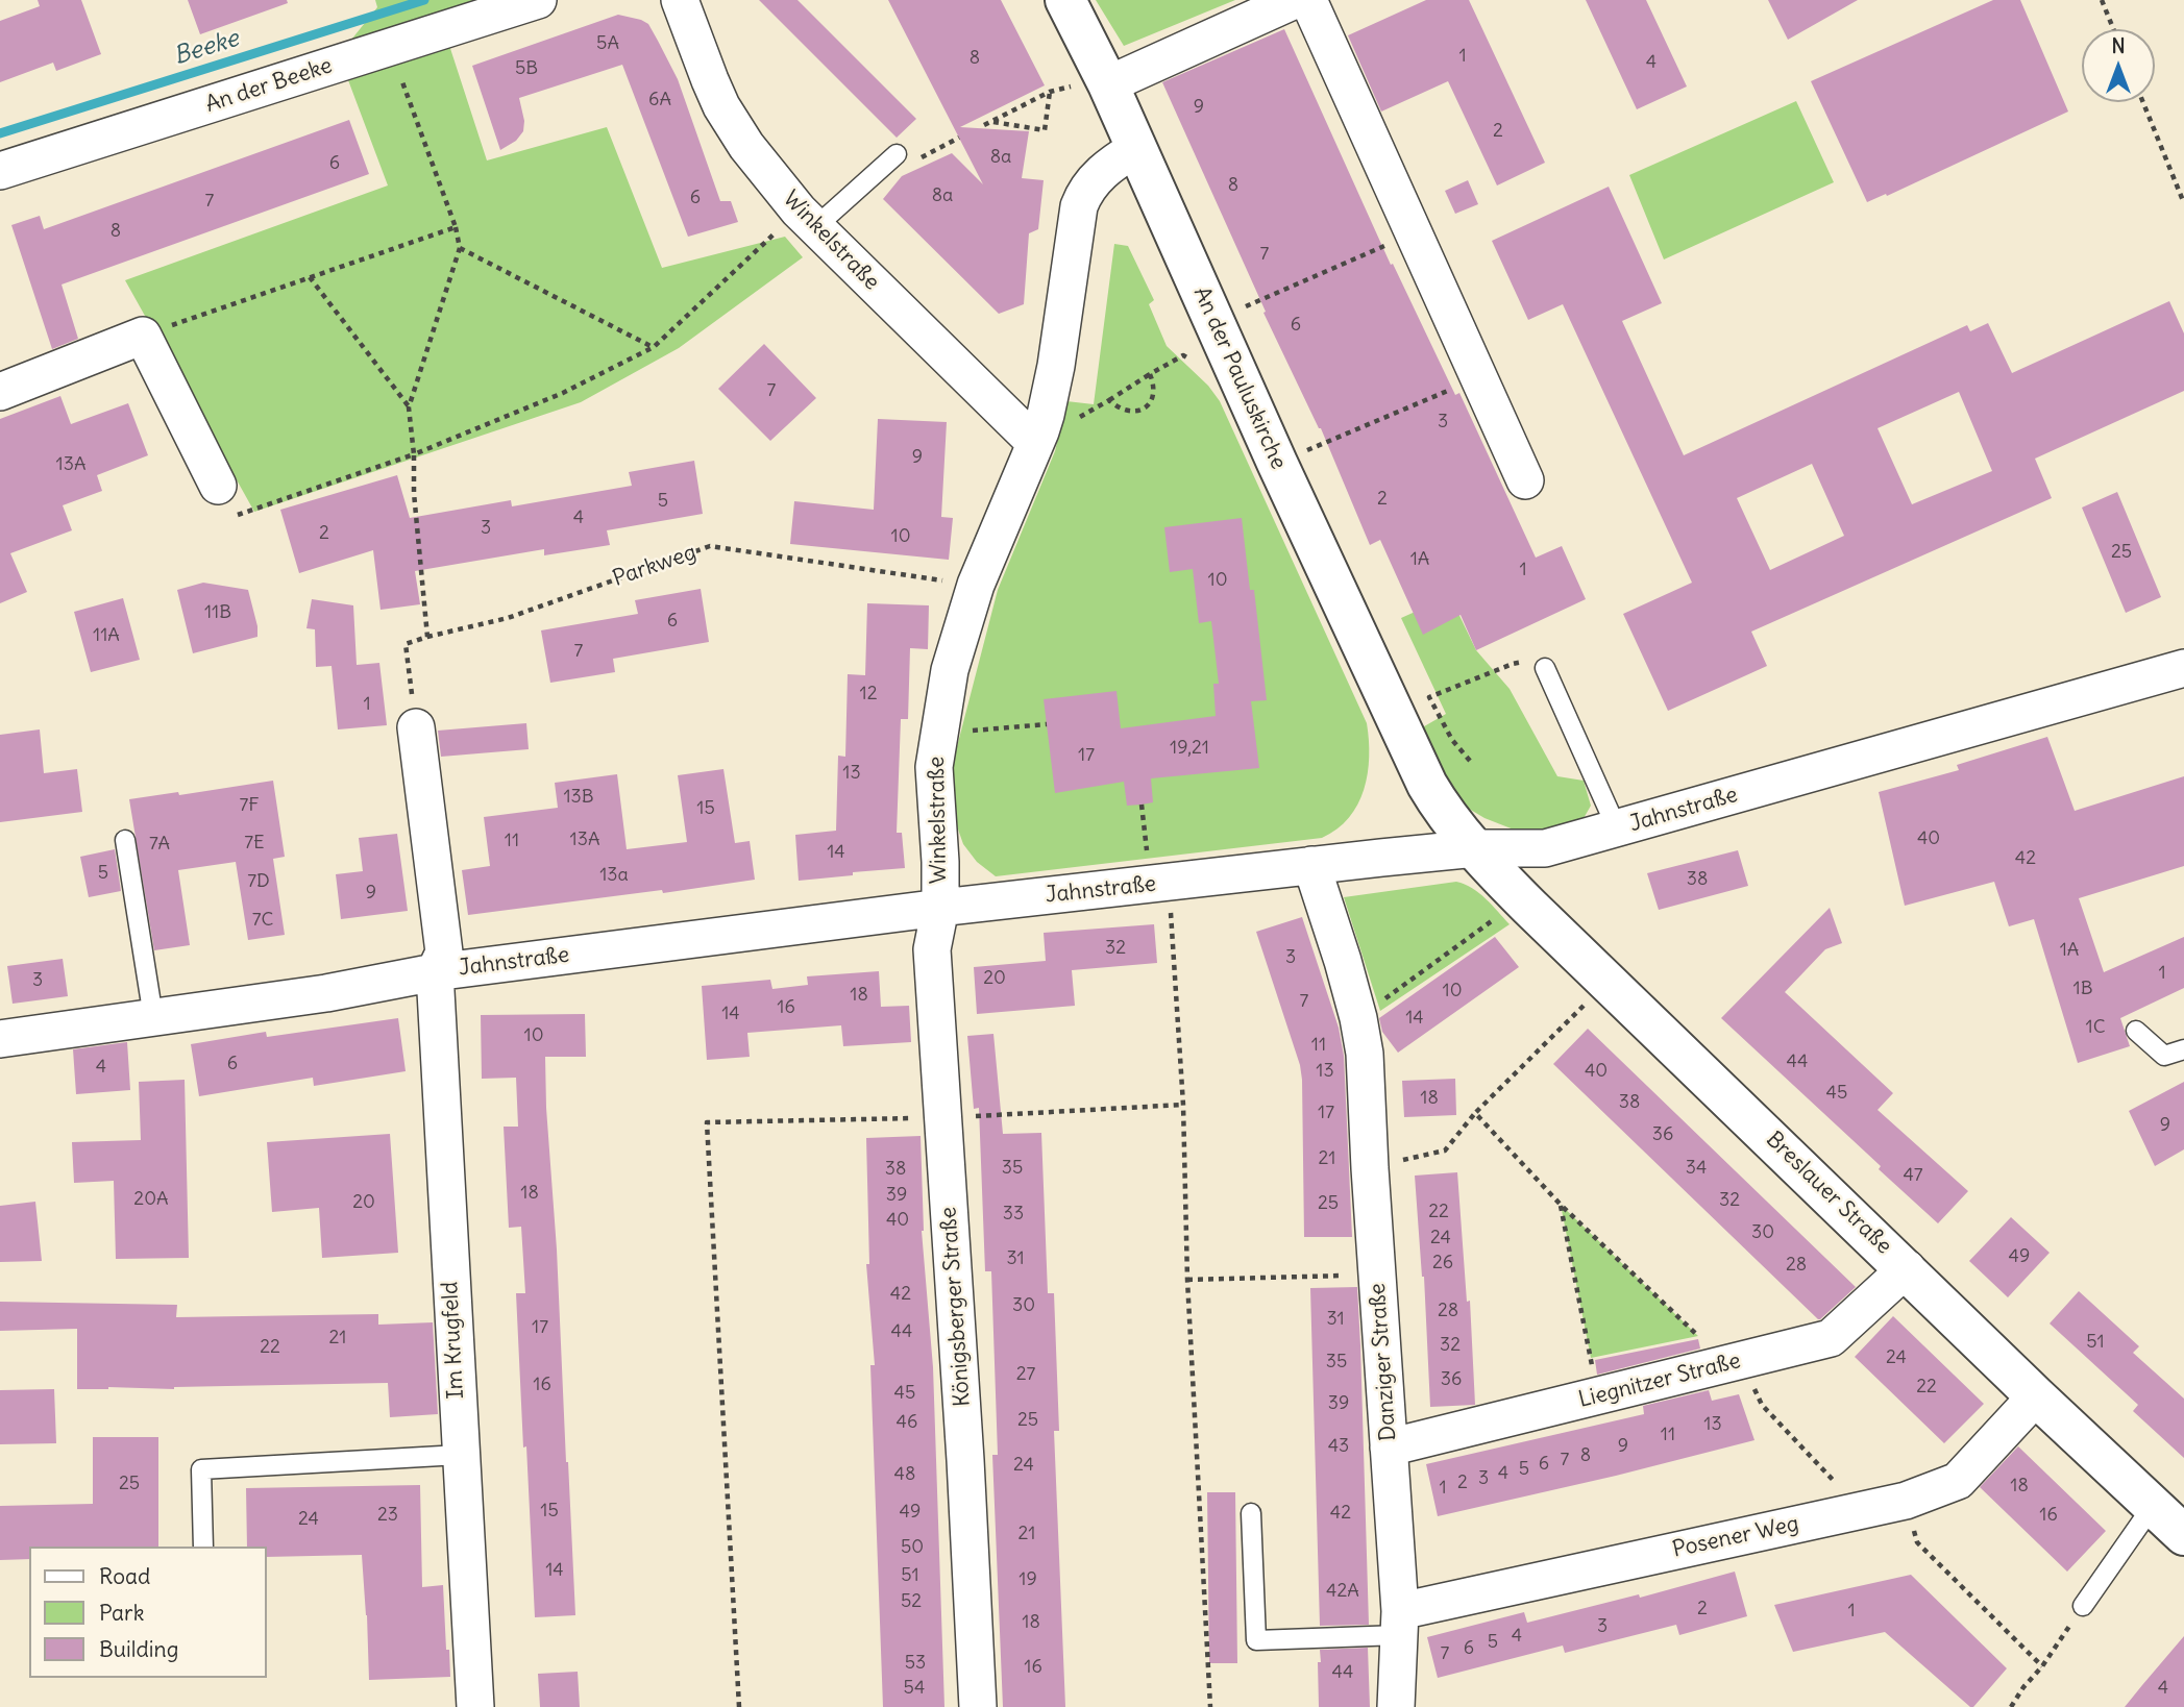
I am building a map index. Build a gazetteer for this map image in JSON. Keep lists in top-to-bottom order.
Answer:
{
  "streets": {
    "street": [
      "An der Beeke",
      "Winkelstraße",
      "An der Pauluskirche",
      "Jahnstraße",
      "Breslauer Straße",
      "Königsberger Straße",
      "Im Krugfeld",
      "Danziger Straße",
      "Liegnitzer Straße",
      "Posener Weg"
    ],
    "path": ["Parkweg"]
  },
  "crossings": [
    ["Winkelstraße", "An der Pauluskirche"],
    ["Winkelstraße", "Parkweg"],
    ["Winkelstraße", "Jahnstraße"],
    ["Winkelstraße", "Königsberger Straße"],
    ["An der Pauluskirche", "Jahnstraße"],
    ["An der Pauluskirche", "Breslauer Straße"],
    ["Jahnstraße", "Breslauer Straße"],
    ["Jahnstraße", "Königsberger Straße"],
    ["Jahnstraße", "Im Krugfeld"],
    ["Jahnstraße", "Danziger Straße"],
    ["Breslauer Straße", "Liegnitzer Straße"],
    ["Breslauer Straße", "Posener Weg"],
    ["Danziger Straße", "Liegnitzer Straße"],
    ["Danziger Straße", "Posener Weg"]
  ],
  "water": ["Beeke"],
  "house_numbers": [
    "5A",
    "1",
    "8",
    "4",
    "5B",
    "6A",
    "9",
    "2",
    "8a",
    "6",
    "8",
    "8a",
    "6",
    "7",
    "8",
    "7",
    "6",
    "7",
    "3",
    "9",
    "13A",
    "2",
    "5",
    "4",
    "3",
    "2",
    "10",
    "25",
    "1A",
    "1",
    "10",
    "11B",
    "6",
    "11A",
    "7",
    "12",
    "1",
    "19,21",
    "17",
    "13",
    "13B",
    "7F",
    "15",
    "40",
    "13A",
    "11",
    "7E",
    "7A",
    "14",
    "42",
    "5",
    "13a",
    "38",
    "7D",
    "9",
    "7C",
    "32",
    "1A",
    "3",
    "1",
    "20",
    "3",
    "1B",
    "10",
    "18",
    "7",
    "16",
    "14",
    "14",
    "1C",
    "10",
    "11",
    "44",
    "6",
    "4",
    "13",
    "40",
    "45",
    "18",
    "38",
    "17",
    "9",
    "36",
    "21",
    "35",
    "34",
    "38",
    "47",
    "18",
    "39",
    "20A",
    "32",
    "20",
    "25",
    "22",
    "33",
    "40",
    "30",
    "24",
    "49",
    "31",
    "26",
    "28",
    "42",
    "30",
    "28",
    "31",
    "17",
    "44",
    "21",
    "51",
    "32",
    "22",
    "24",
    "35",
    "27",
    "36",
    "16",
    "22",
    "45",
    "39",
    "25",
    "46",
    "13",
    "11",
    "43",
    "9",
    "8",
    "7",
    "6",
    "24",
    "5",
    "4",
    "48",
    "3",
    "2",
    "25",
    "18",
    "1",
    "15",
    "49",
    "42",
    "23",
    "16",
    "24",
    "21",
    "50",
    "14",
    "51",
    "19",
    "42A",
    "52",
    "2",
    "1",
    "18",
    "3",
    "4",
    "5",
    "6",
    "7",
    "53",
    "16",
    "44",
    "54",
    "4"
  ],
  "legend": ["Road", "Park", "Building"],
  "north": "top"
}
